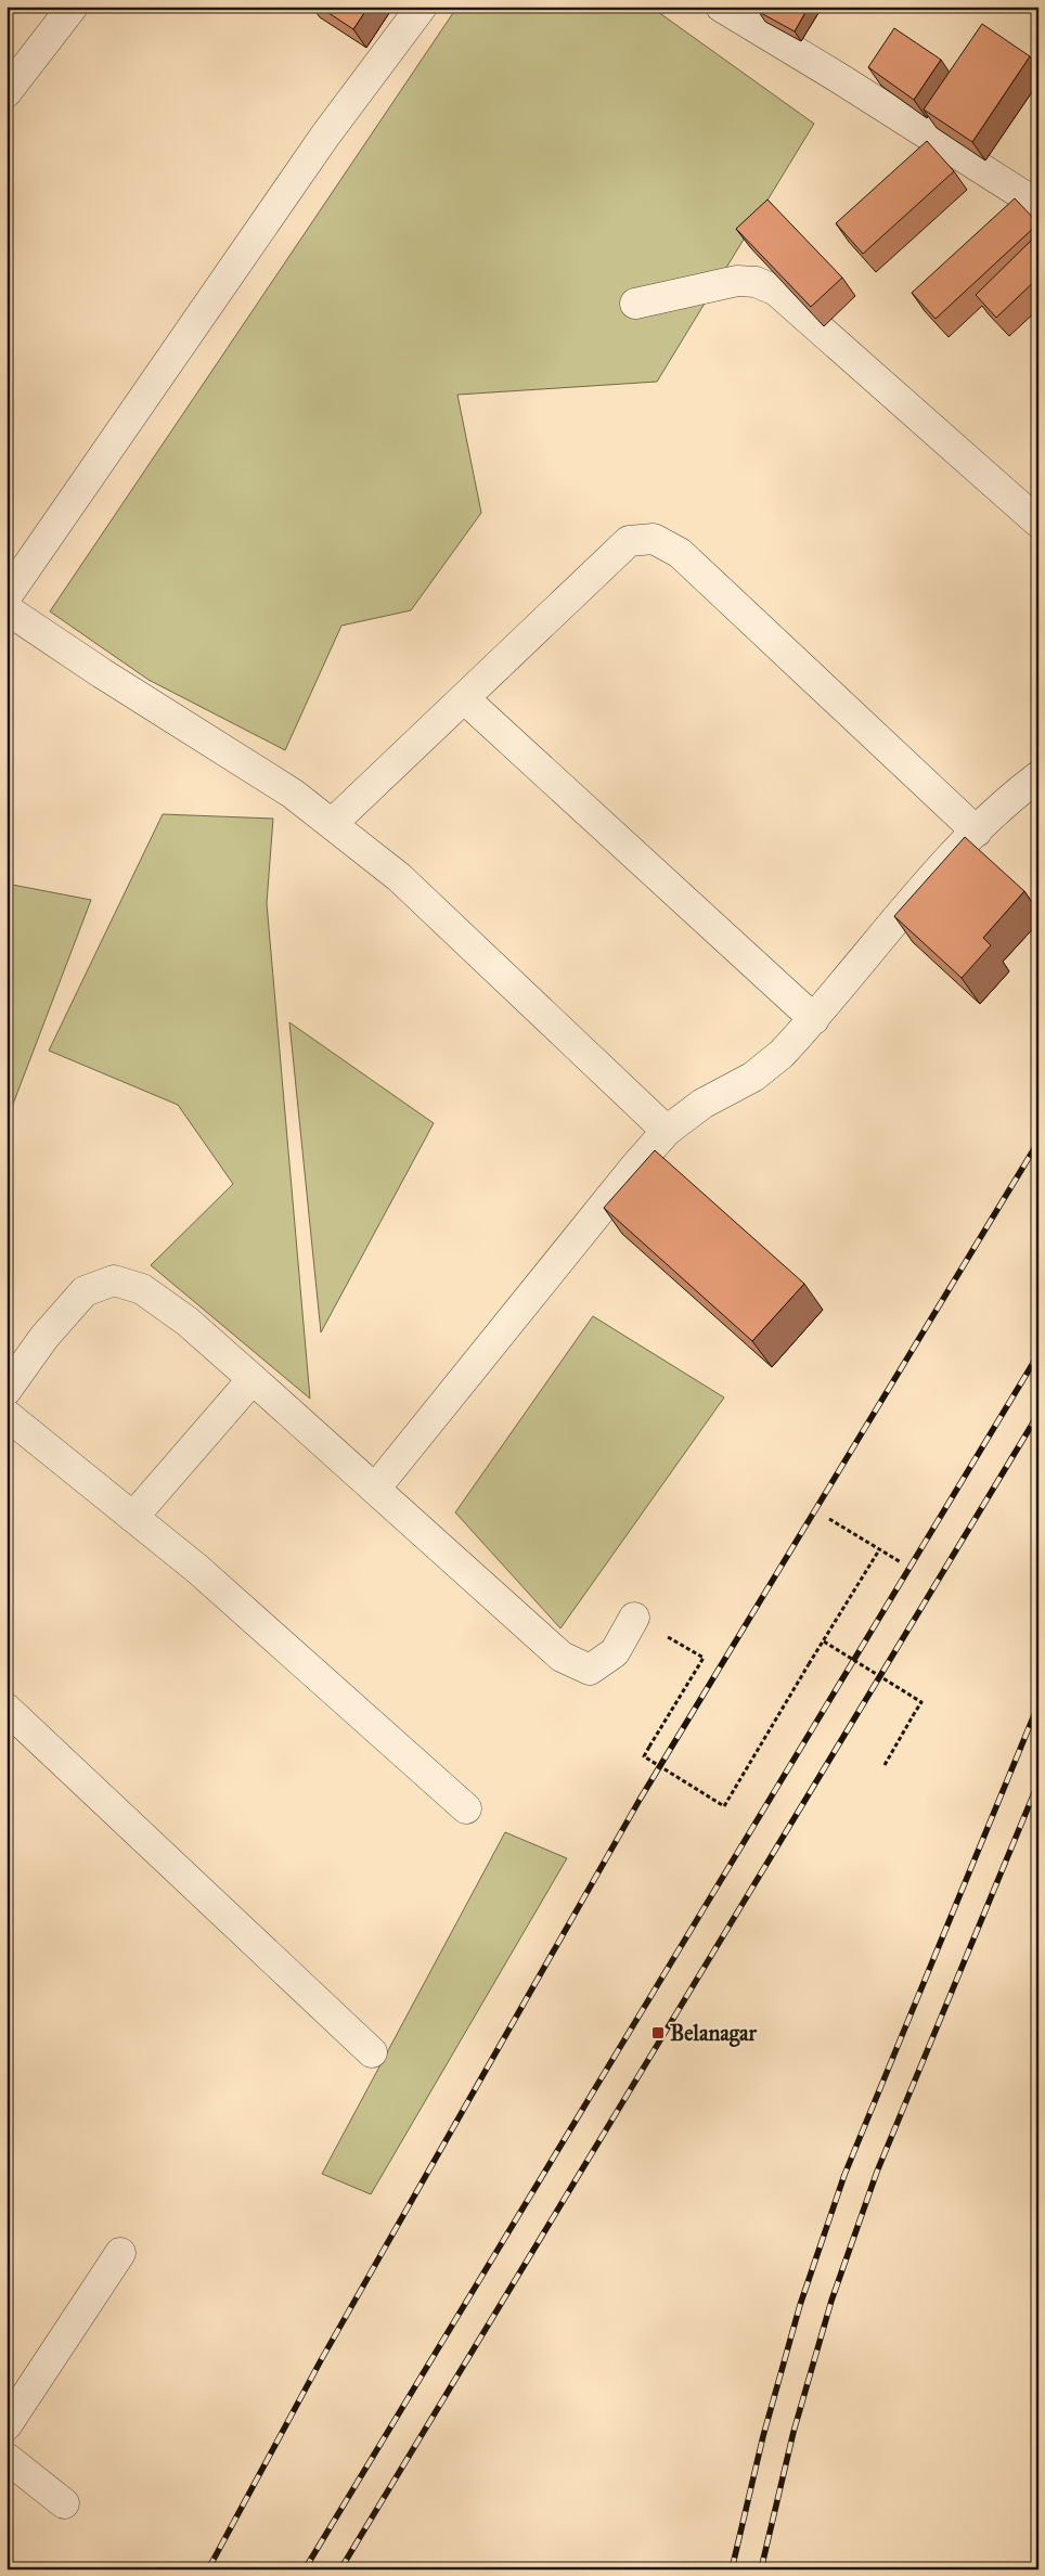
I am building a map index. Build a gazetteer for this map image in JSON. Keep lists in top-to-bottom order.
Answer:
{
  "places": {
    "transit": ["Belanagar"]
  }
}
